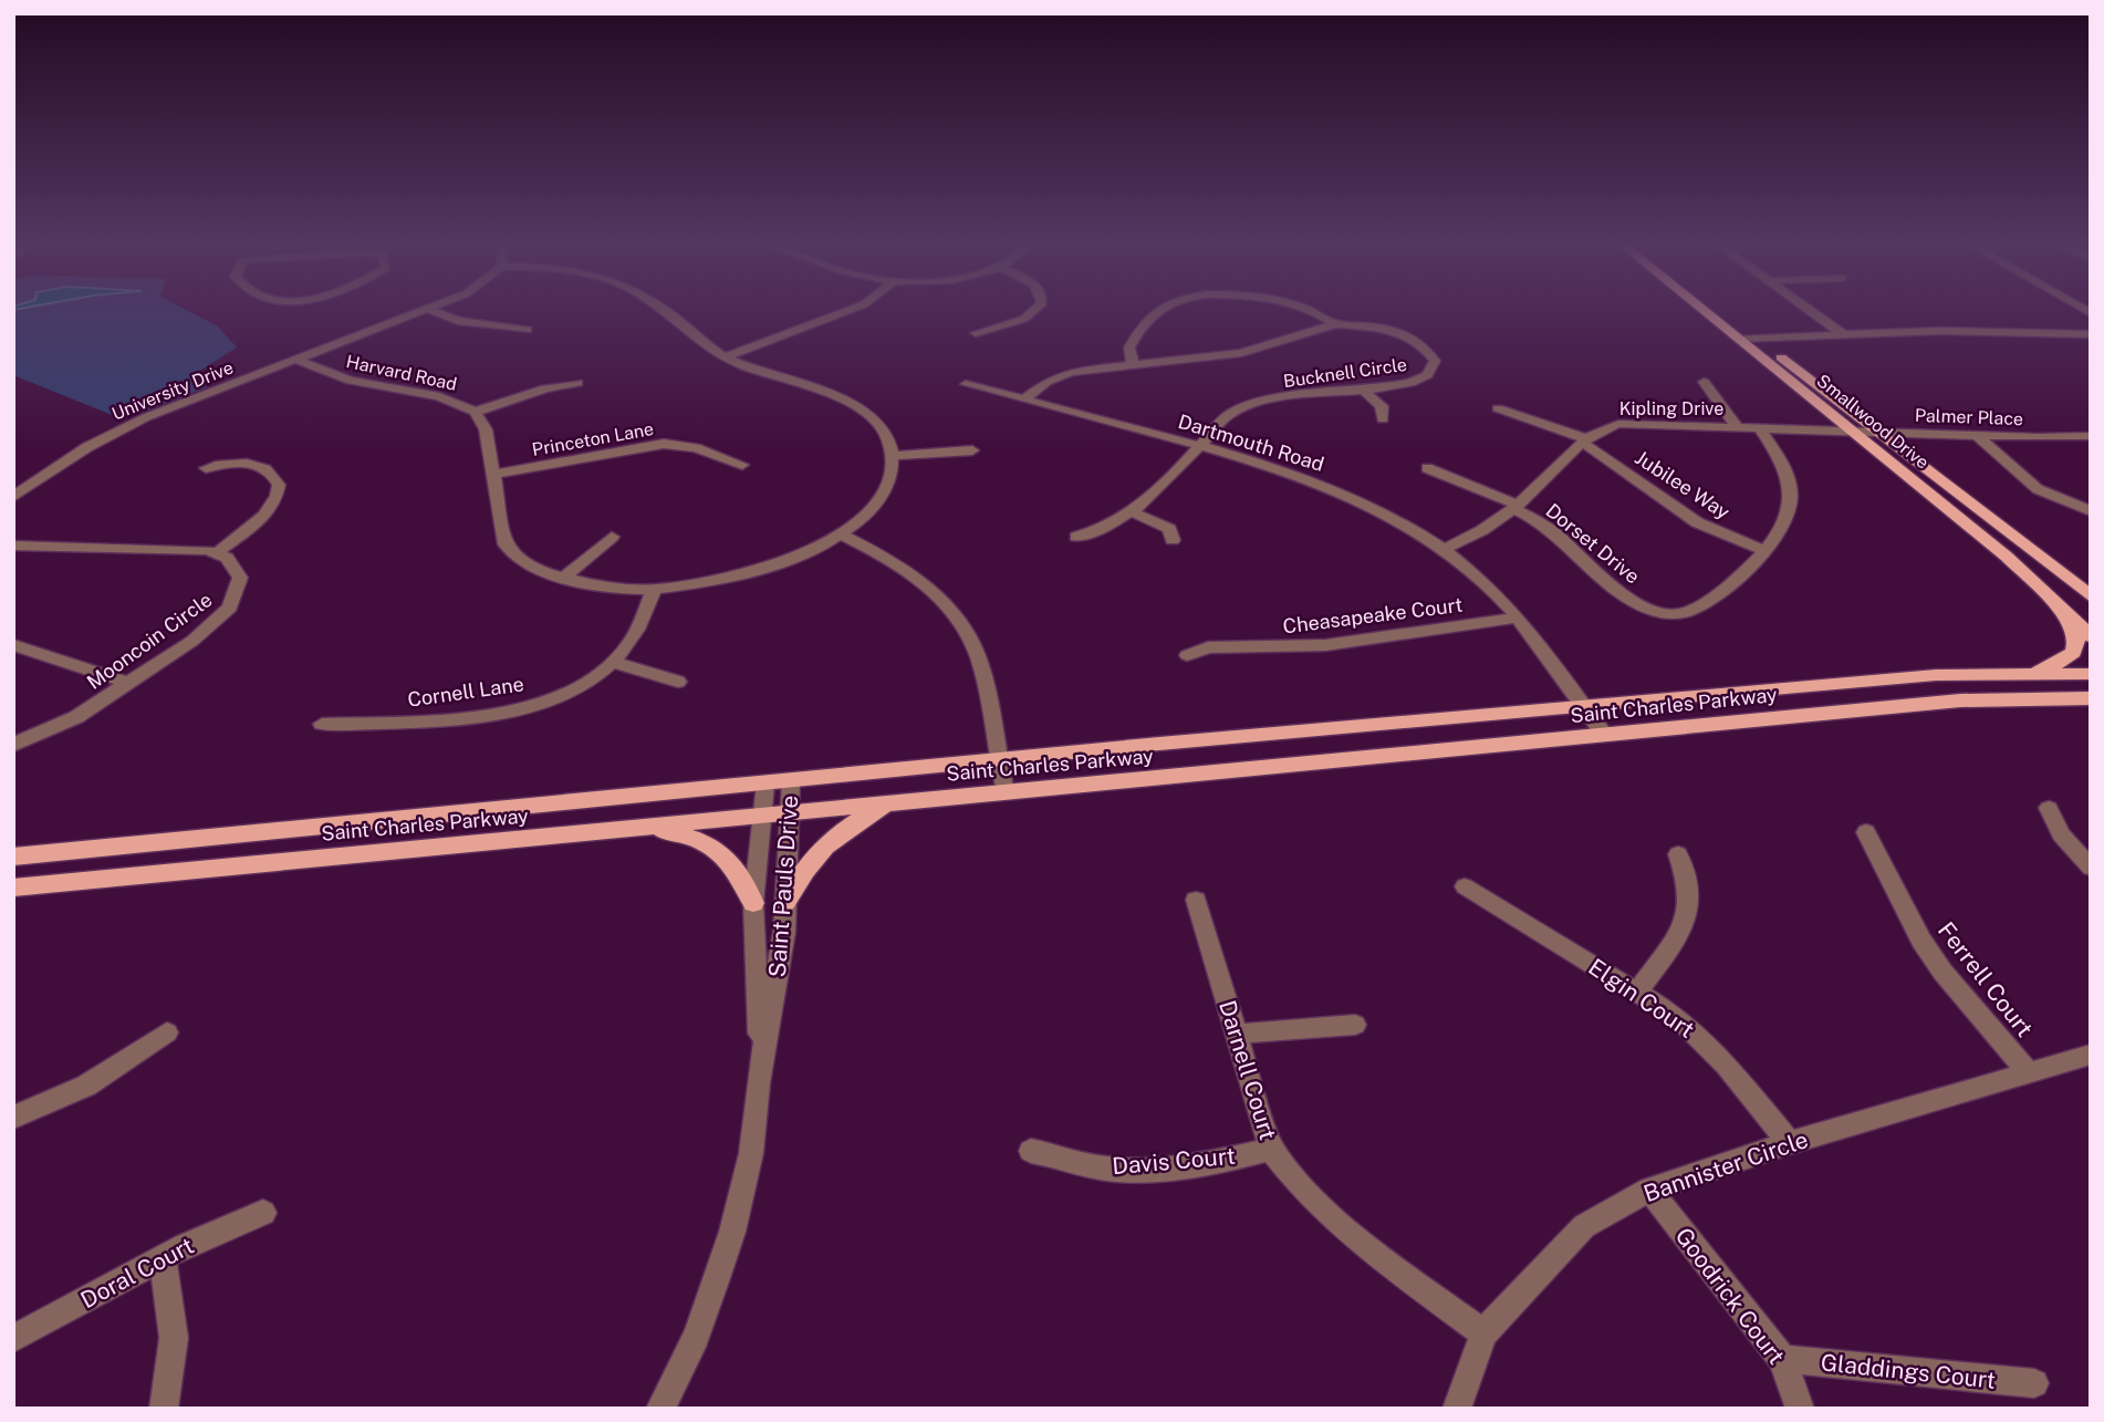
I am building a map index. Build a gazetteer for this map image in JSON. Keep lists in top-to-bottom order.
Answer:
{
  "streets": {
    "main road": ["Smallwood Drive", "Saint Charles Parkway"],
    "street": [
      "Harvard Road",
      "Bucknell Circle",
      "University Drive",
      "Kipling Drive",
      "Palmer Place",
      "Princeton Lane",
      "Dartmouth Road",
      "Jubilee Way",
      "Dorset Drive",
      "Cheasapeake Court",
      "Mooncoin Circle",
      "Cornell Lane",
      "Saint Pauls Drive",
      "Ferrell Court",
      "Elgin Court",
      "Darnell Court",
      "Davis Court",
      "Bannister Circle",
      "Doral Court",
      "Goodrick Court",
      "Gladdings Court"
    ]
  },
  "crossings": [
    ["Harvard Road", "University Drive"],
    ["Harvard Road", "Princeton Lane"],
    ["Harvard Road", "Cornell Lane"],
    ["Bucknell Circle", "Dartmouth Road"],
    ["Kipling Drive", "Palmer Place"],
    ["Kipling Drive", "Smallwood Drive"],
    ["Kipling Drive", "Dartmouth Road"],
    ["Kipling Drive", "Jubilee Way"],
    ["Kipling Drive", "Dorset Drive"],
    ["Palmer Place", "Smallwood Drive"],
    ["Dartmouth Road", "Cheasapeake Court"],
    ["Dartmouth Road", "Saint Charles Parkway"],
    ["Jubilee Way", "Dorset Drive"],
    ["Saint Charles Parkway", "Saint Pauls Drive"],
    ["Ferrell Court", "Bannister Circle"],
    ["Elgin Court", "Bannister Circle"],
    ["Darnell Court", "Davis Court"],
    ["Darnell Court", "Bannister Circle"],
    ["Bannister Circle", "Goodrick Court"],
    ["Goodrick Court", "Gladdings Court"]
  ]
}
